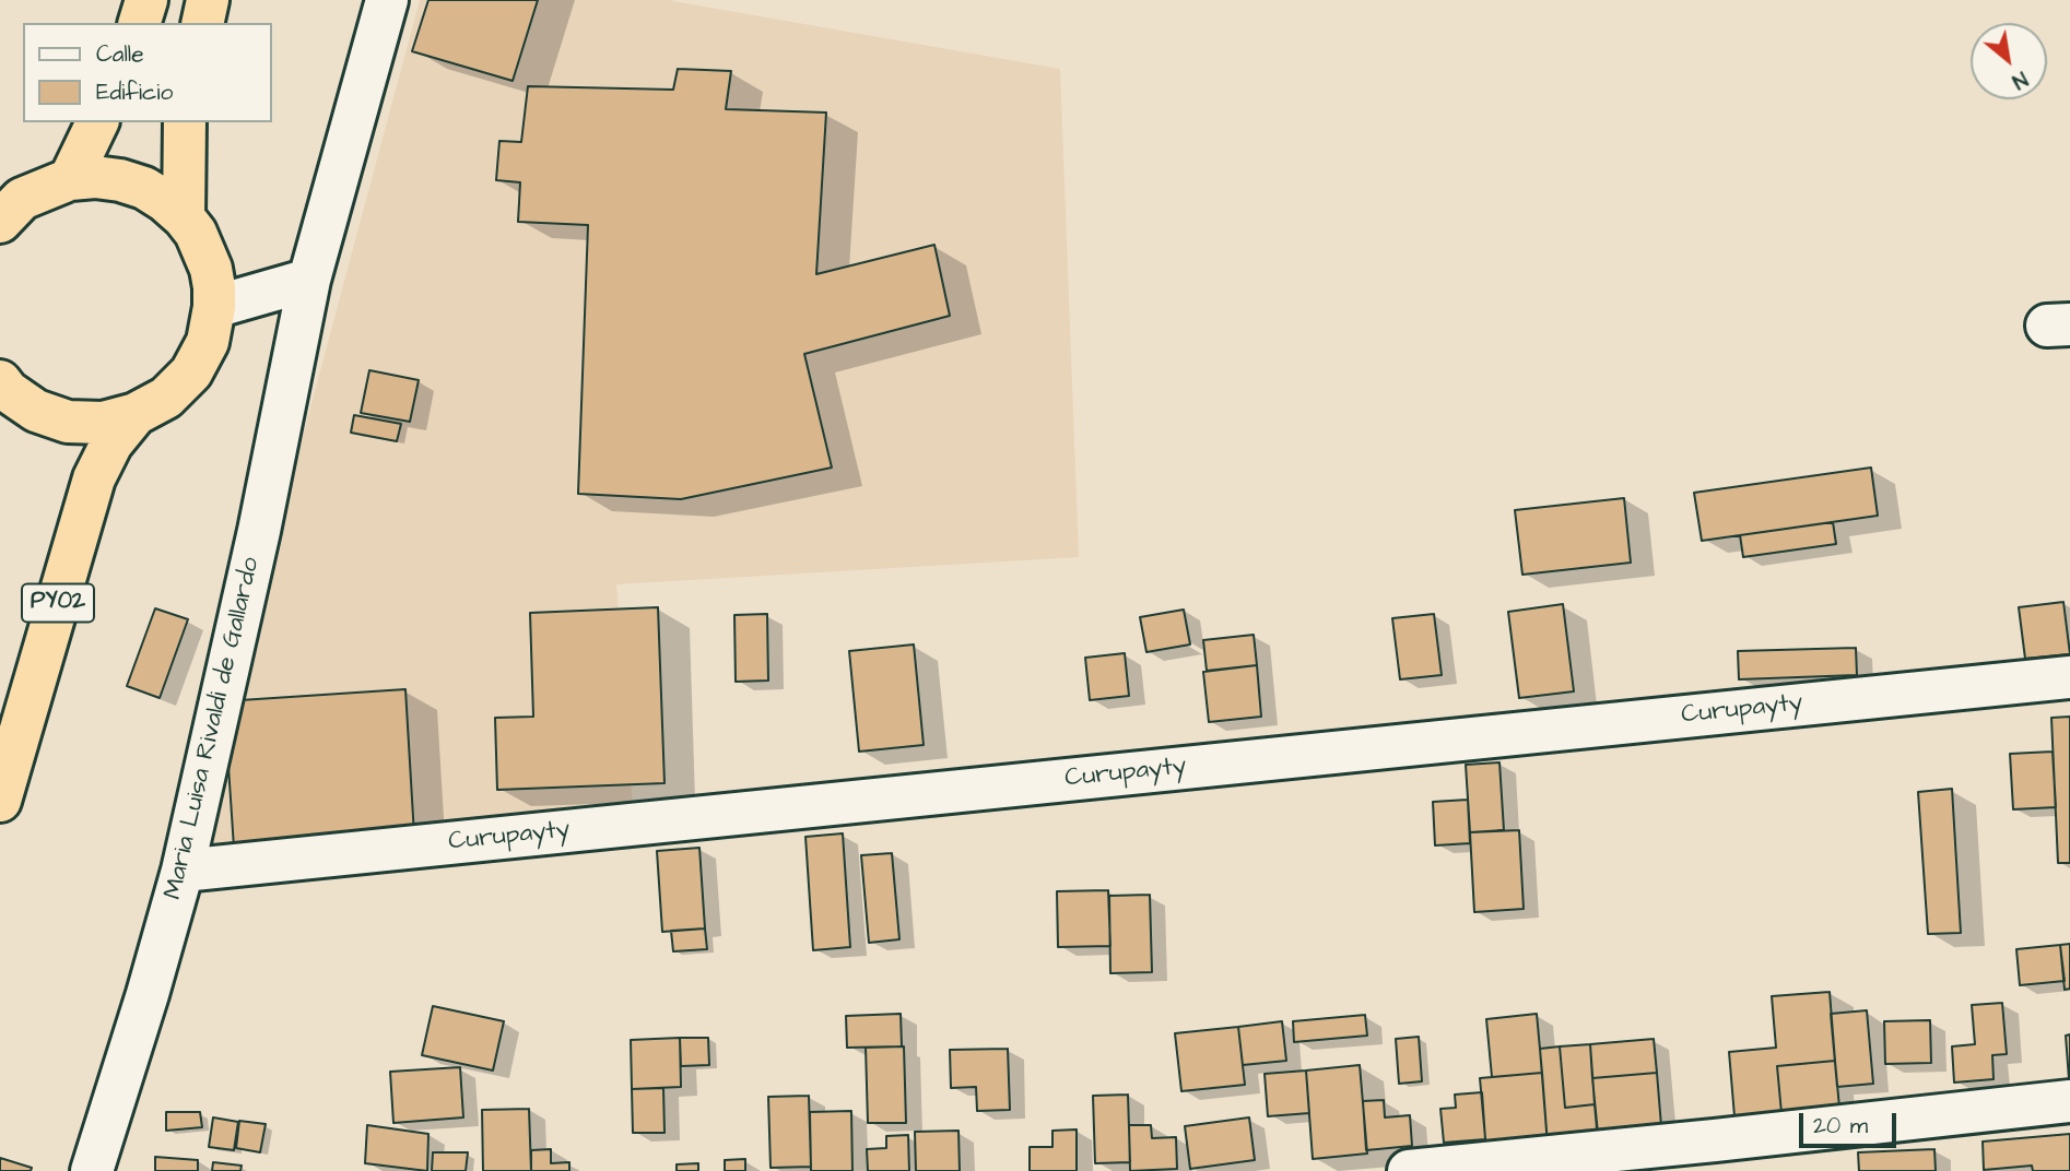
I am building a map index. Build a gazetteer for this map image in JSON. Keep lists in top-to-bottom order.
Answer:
{
  "streets": {
    "highway": ["PY02"],
    "street": ["Curupayty", "Maria Luisa Rivaldi de Gallardo"]
  },
  "crossings": [
    ["Curupayty", "Maria Luisa Rivaldi de Gallardo"]
  ],
  "legend": ["Calle", "Edificio"],
  "scale_bar": "20 m",
  "north": "bottom right"
}
